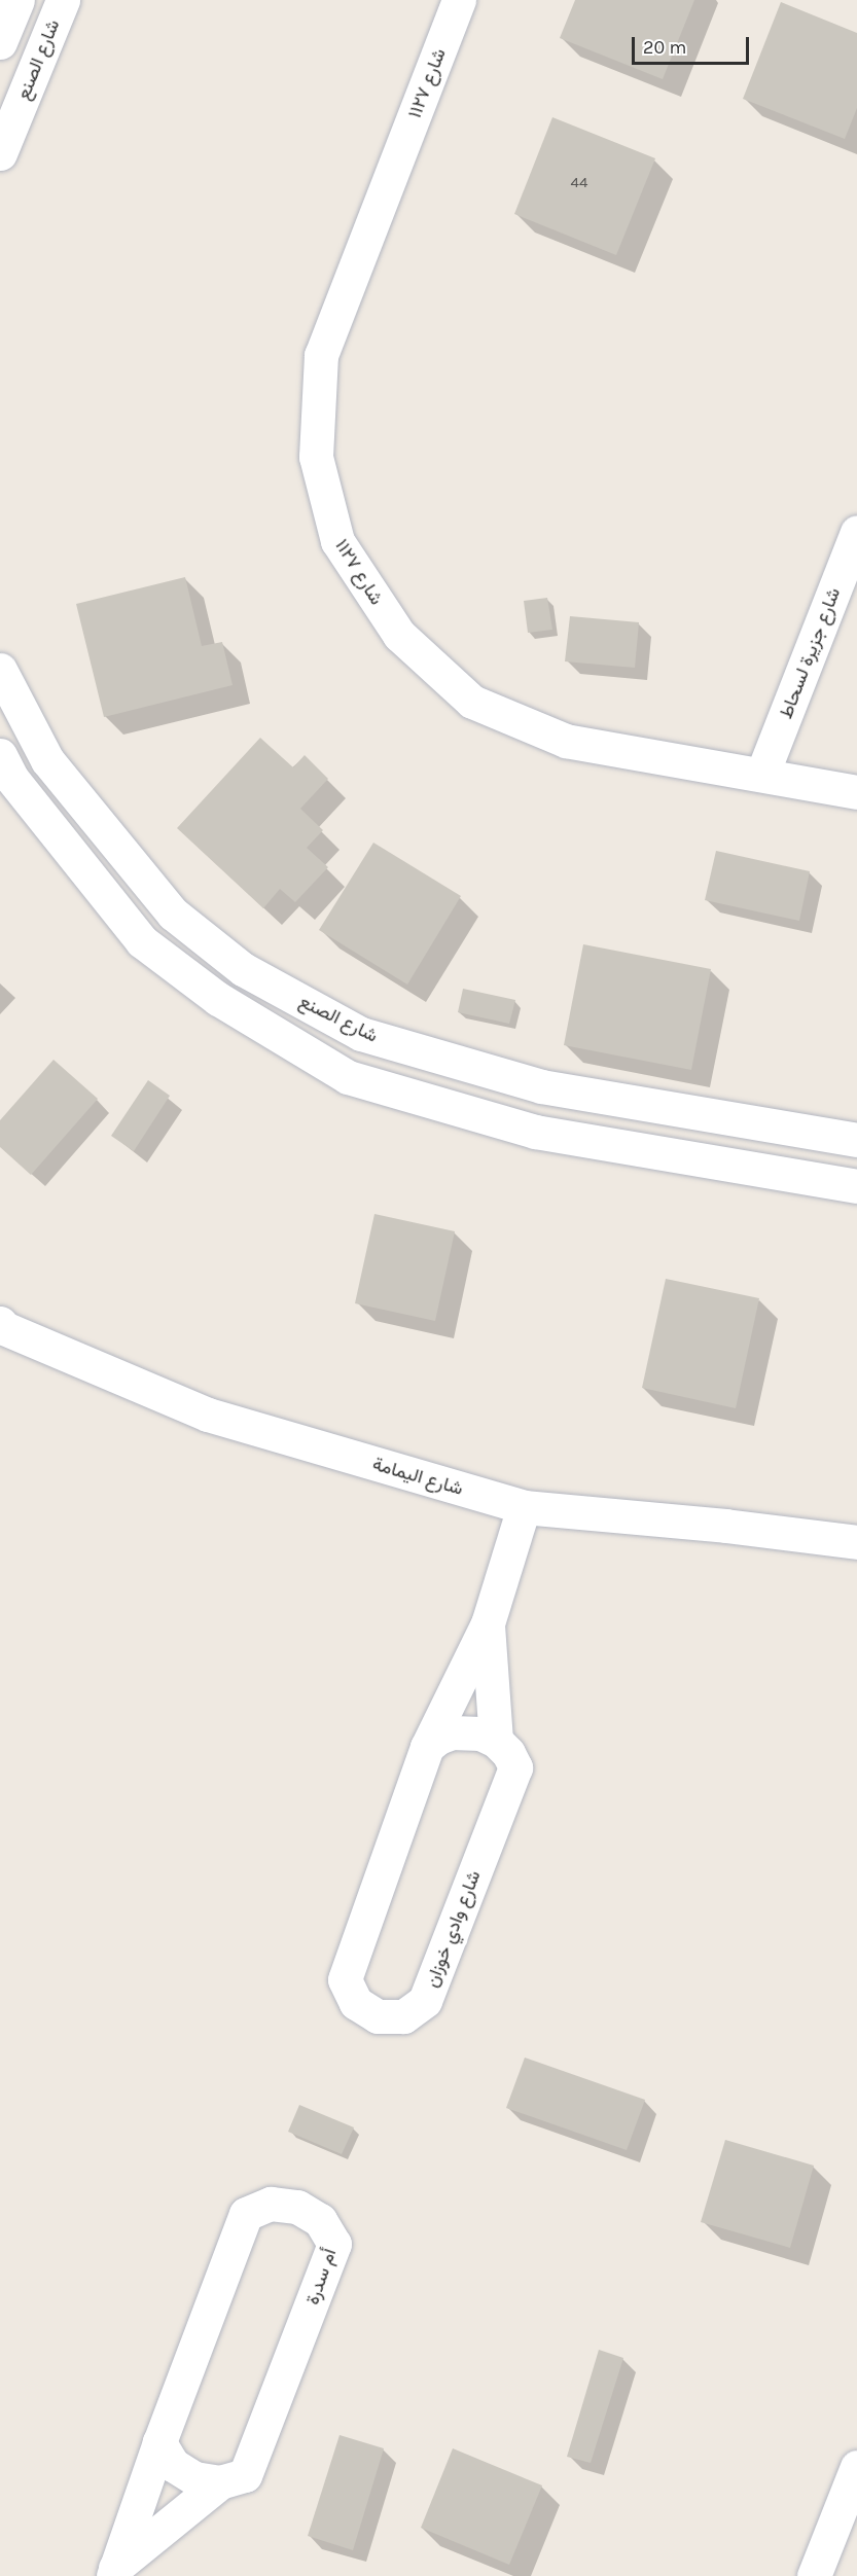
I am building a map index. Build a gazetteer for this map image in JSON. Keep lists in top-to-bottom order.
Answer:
{
  "streets": {
    "street": [
      "شارع الصنع",
      "شارع ١١٢٧",
      "شارع جزيرة لسحاط",
      "شارع اليمامة",
      "شارع وادي خوزان",
      "أم سدرة"
    ]
  },
  "crossings": [
    ["شارع ١١٢٧", "شارع جزيرة لسحاط"],
    ["شارع اليمامة", "شارع وادي خوزان"]
  ],
  "house_numbers": ["44"],
  "scale_bar": "20 m"
}
